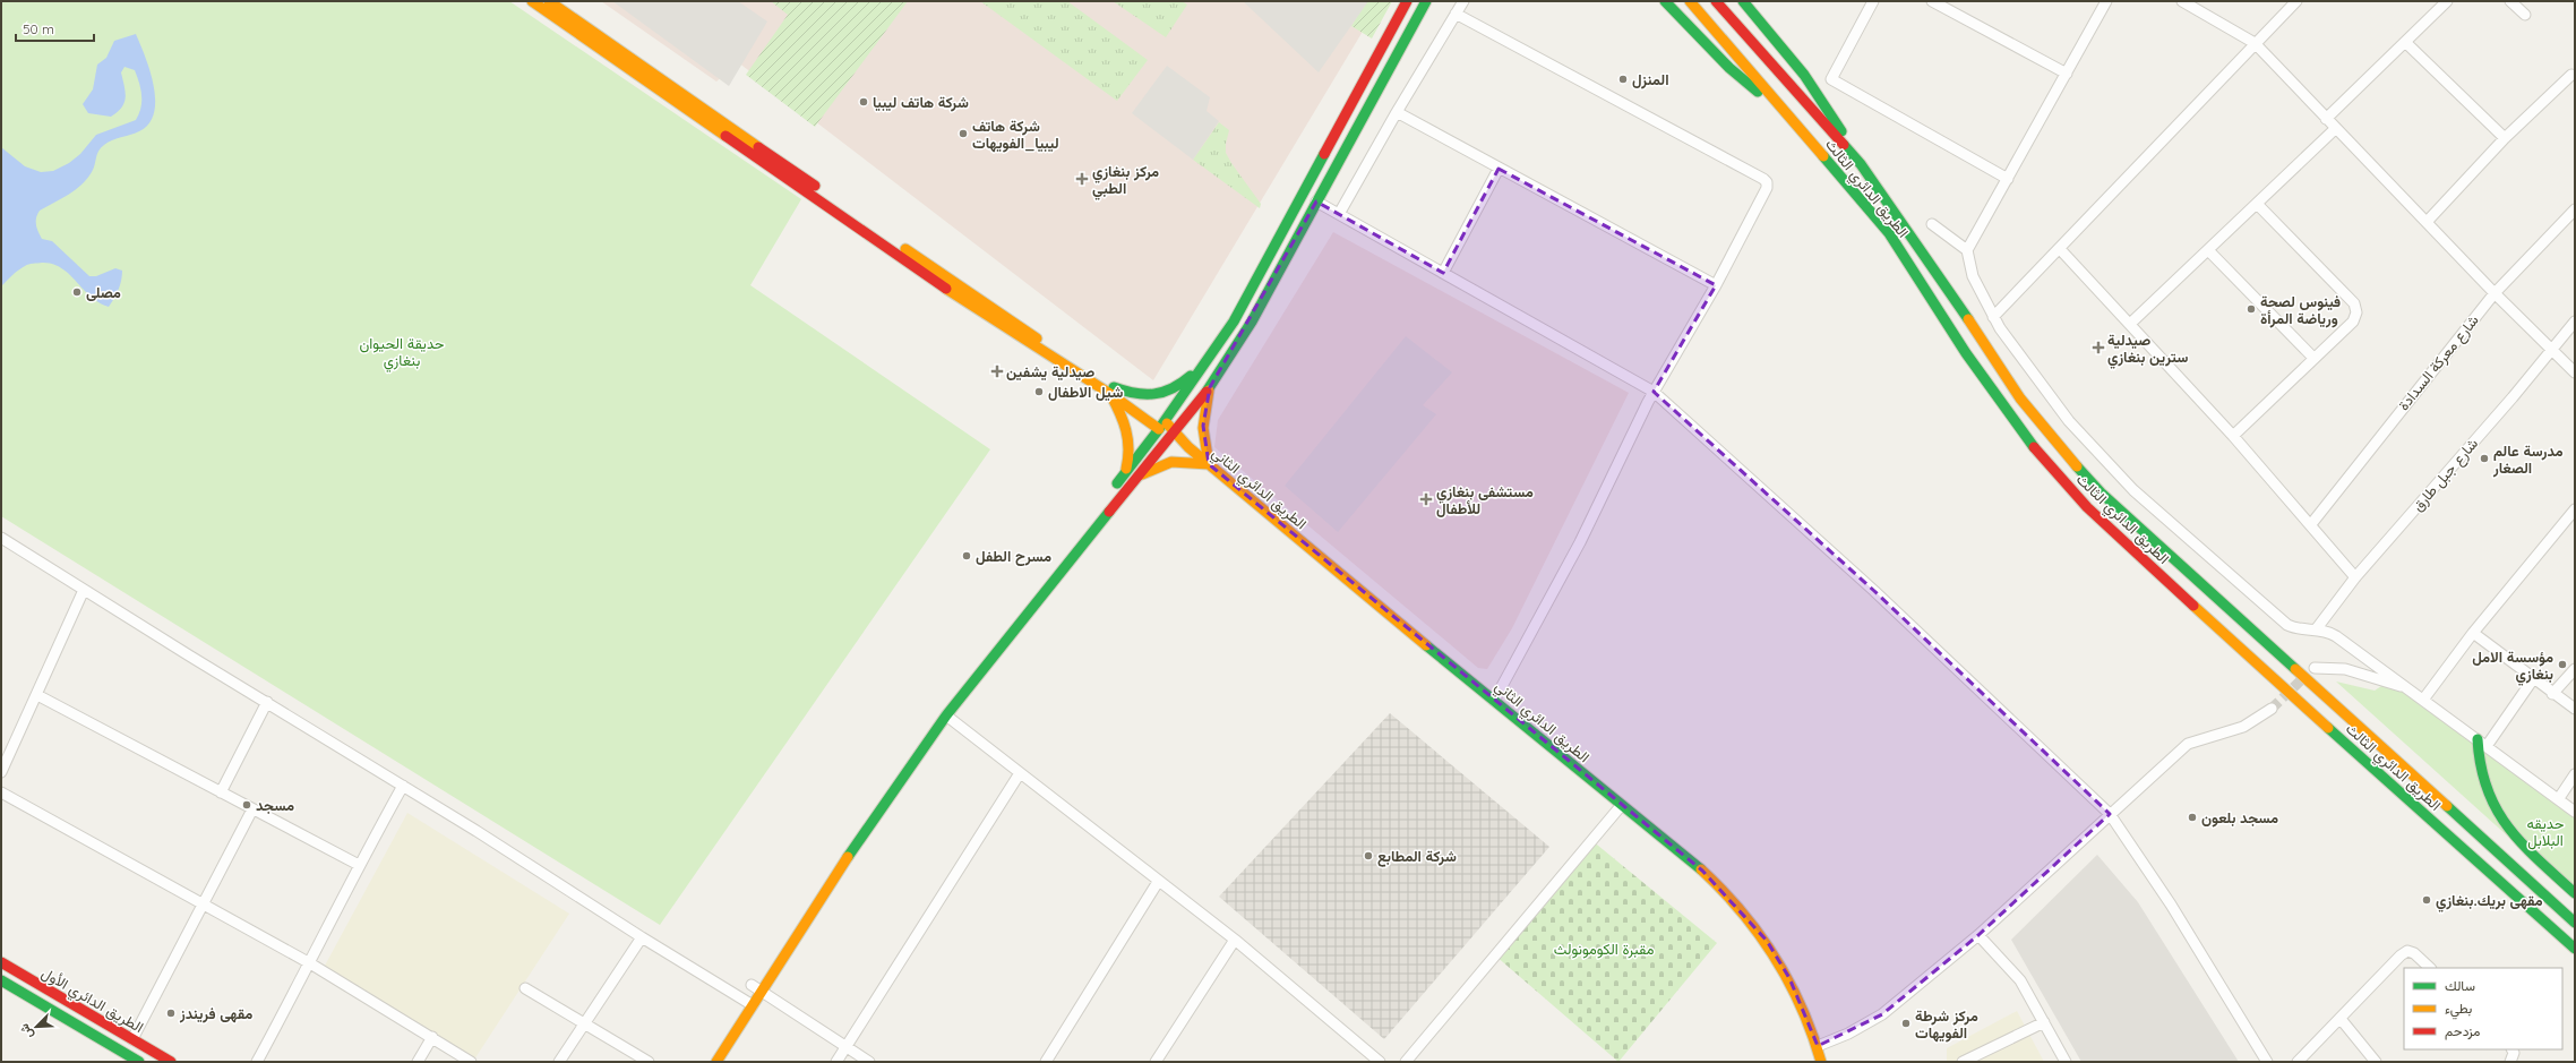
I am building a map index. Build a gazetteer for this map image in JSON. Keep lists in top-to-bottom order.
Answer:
{
  "streets": {
    "main road": ["الطريق الدائري الثالث", "الطريق الدائري الثاني", "الطريق الدائري الأول"],
    "street": ["شارع معركة السدادة", "شارع جبل طارق"]
  },
  "parks": ["حديقة الحيوان بنغازي", "حديقه البلابل", "مقبرة الكومونولث"],
  "places": {
    "other": [
      "المنزل",
      "شركة هاتف ليبيا",
      "شركة هاتف ليبيا_الفويهات",
      "مصلى",
      "فينوس لصحة ورياضة المرأة",
      "شيل الاطفال",
      "مدرسة عالم الصغار",
      "مسرح الطفل",
      "مؤسسة الامل بنغازي",
      "مسجد",
      "مسجد بلعون",
      "شركة المطابع",
      "مقهى بريك.بنغازي",
      "مقهى فريندز",
      "مركز شرطة الفويهات"
    ],
    "health": [
      "مركز بنغازي الطبي",
      "صيدلية سترين بنغازي",
      "صيدلية يشفين",
      "مستشفى بنغازي للأطفال"
    ]
  },
  "legend": ["سالك", "بطيء", "مزدحم"],
  "scale_bar": "50 m",
  "north": "bottom left"
}
